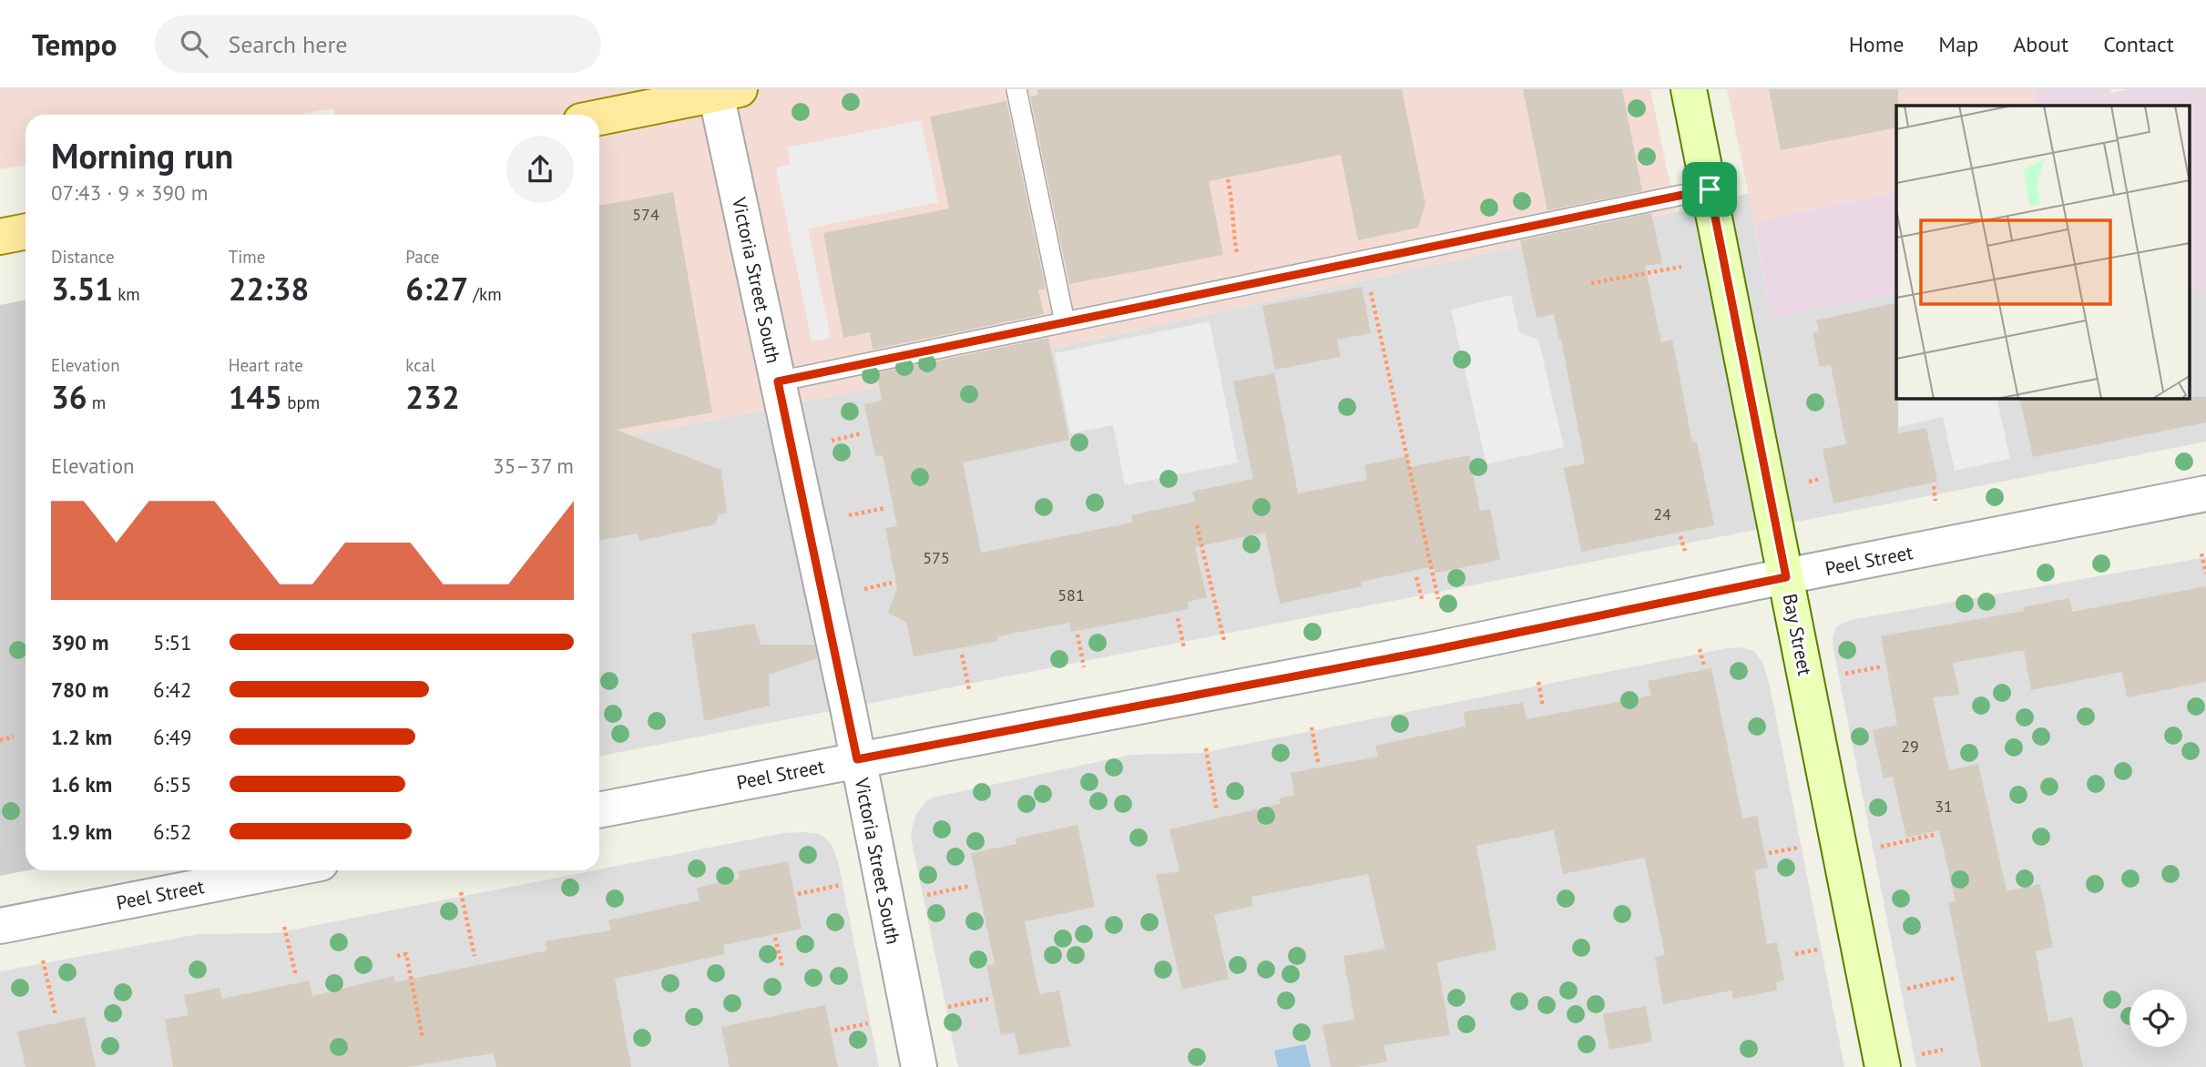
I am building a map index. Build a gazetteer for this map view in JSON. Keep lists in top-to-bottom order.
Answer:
{
  "streets": {
    "street": ["Victoria Street South", "Peel Street", "Bay Street"]
  },
  "crossings": [
    ["Victoria Street South", "Peel Street"],
    ["Peel Street", "Bay Street"]
  ],
  "house_numbers": [
    "574",
    "24",
    "575",
    "581",
    "29",
    "31"
  ],
  "page": {
    "header": "Tempo",
    "search": "Search here",
    "nav": [
      "Home",
      "Map",
      "About",
      "Contact"
    ],
    "heading": ["Morning run", "07:43 · 9 × 390 m"],
    "stats": [
      ["Distance", "3.51 km"],
      ["Time", "22:38"],
      ["Pace", "6:27 /km"],
      ["Elevation", "36 m"],
      ["Heart rate", "145 bpm"],
      ["kcal", "232"]
    ],
    "chart": ["Elevation", "35–37 m"],
    "list": [
      {
        "name": "390 m",
        "note": "5:51"
      },
      {
        "name": "780 m",
        "note": "6:42"
      },
      {
        "name": "1.2 km",
        "note": "6:49"
      },
      {
        "name": "1.6 km",
        "note": "6:55"
      },
      {
        "name": "1.9 km",
        "note": "6:52"
      }
    ]
  }
}
